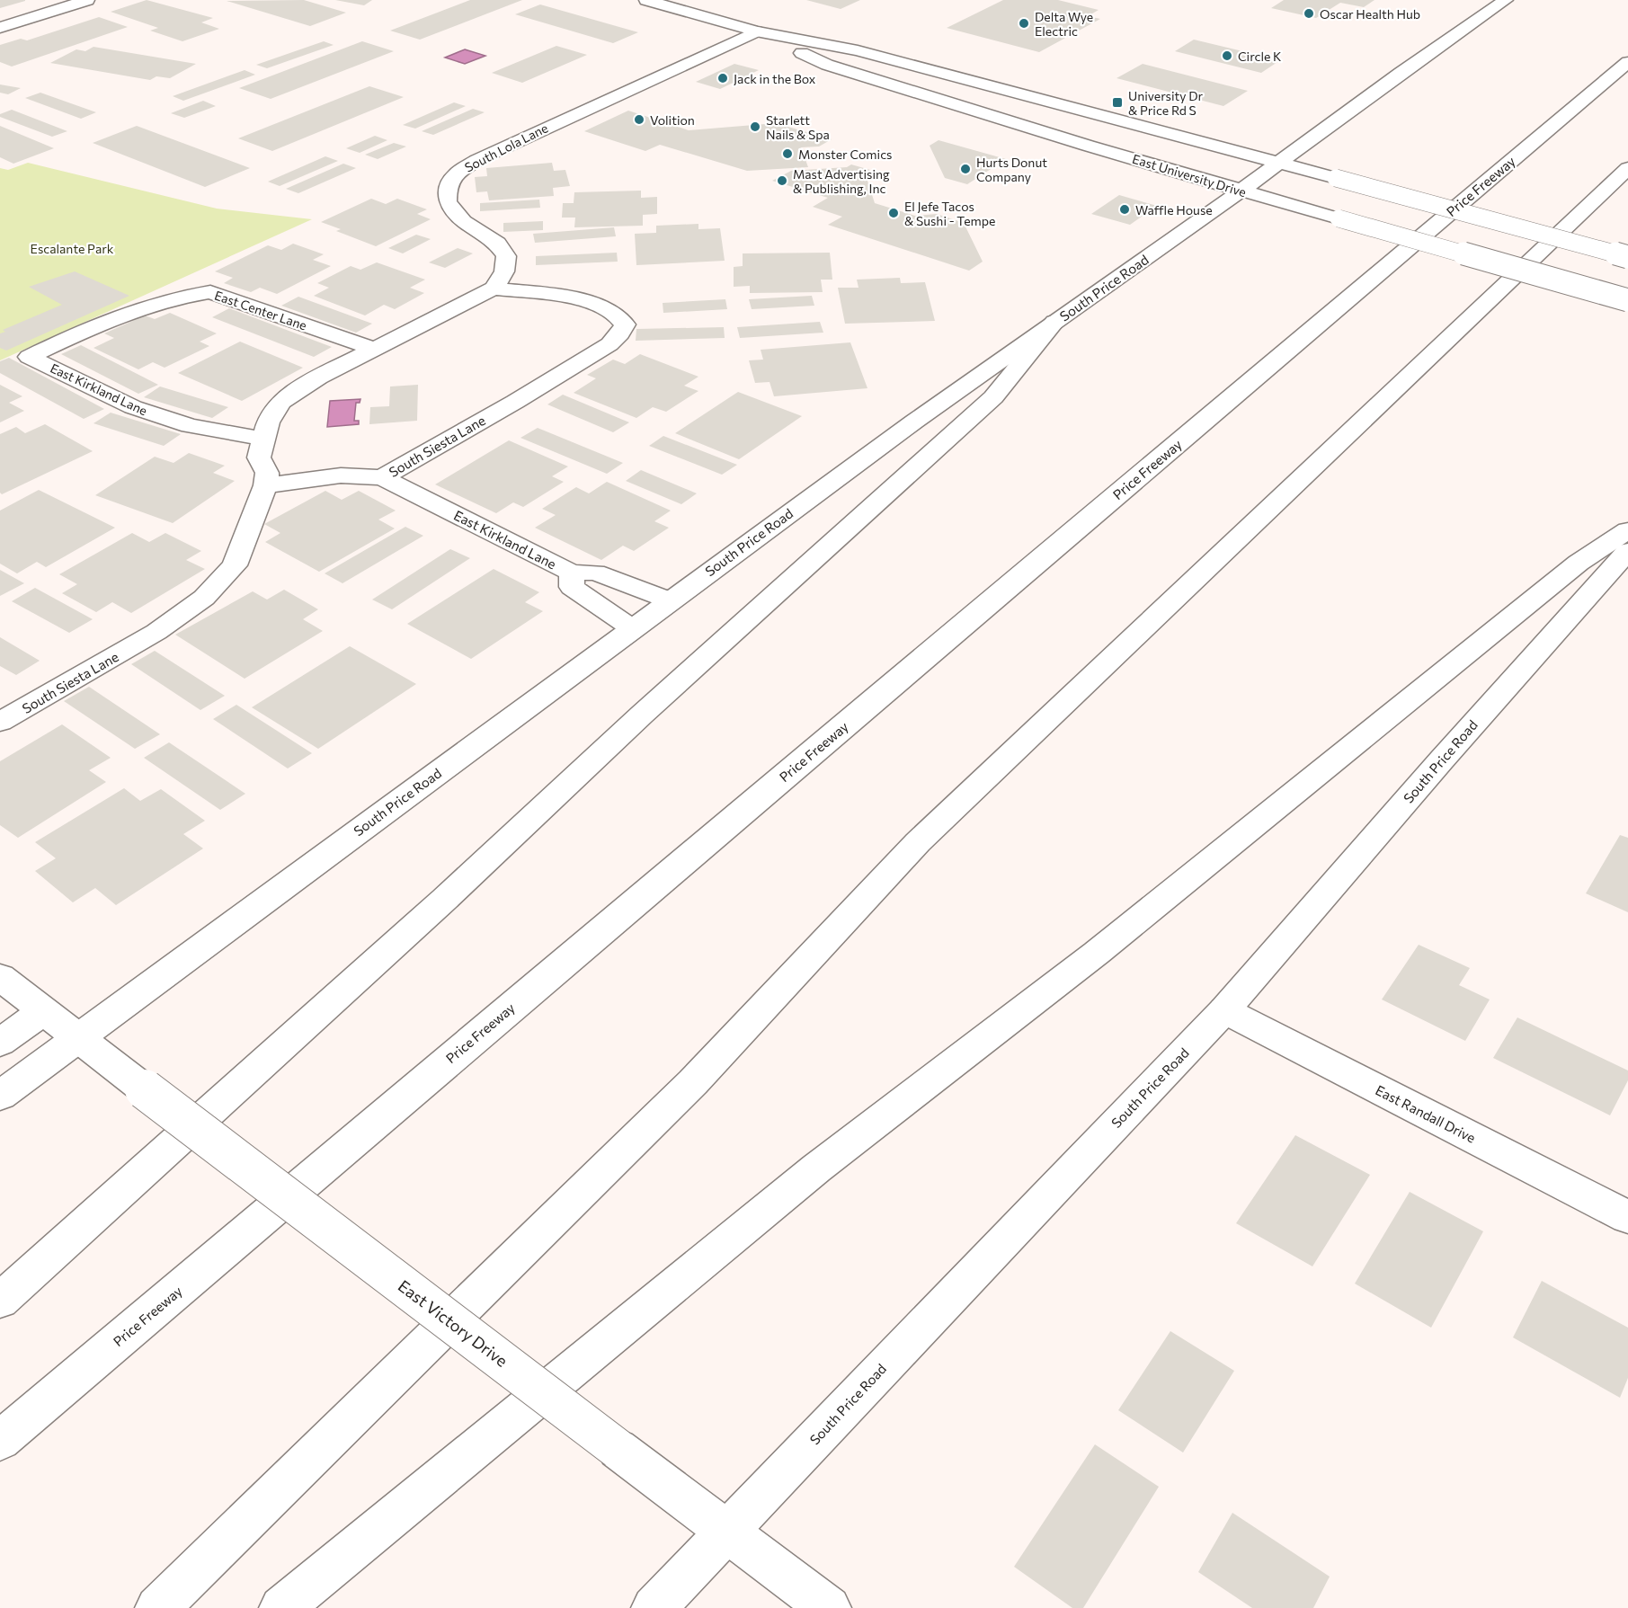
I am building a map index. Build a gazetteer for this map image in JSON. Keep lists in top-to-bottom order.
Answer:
{
  "streets": {
    "main road": [
      "South Lola Lane",
      "East University Drive",
      "Price Freeway",
      "South Price Road",
      "East Center Lane",
      "East Kirkland Lane",
      "South Siesta Lane",
      "East Randall Drive",
      "East Victory Drive"
    ]
  },
  "crossings": [
    ["South Lola Lane", "East University Drive"],
    ["South Lola Lane", "South Siesta Lane"],
    ["East University Drive", "South Price Road"],
    ["South Price Road", "East Kirkland Lane"],
    ["South Price Road", "East Randall Drive"],
    ["South Price Road", "East Victory Drive"],
    ["East Center Lane", "East Kirkland Lane"],
    ["East Kirkland Lane", "South Siesta Lane"]
  ],
  "parks": ["Escalante Park"],
  "places": {
    "other": [
      "Oscar Health Hub",
      "Delta Wye Electric",
      "Circle K",
      "Jack in the Box",
      "Volition",
      "Starlett Nails & Spa",
      "Monster Comics",
      "Hurts Donut Company",
      "Mast Advertising & Publishing, Inc",
      "Waffle House",
      "El Jefe Tacos & Sushi - Tempe"
    ],
    "transit": ["University Dr & Price Rd S"]
  }
}
